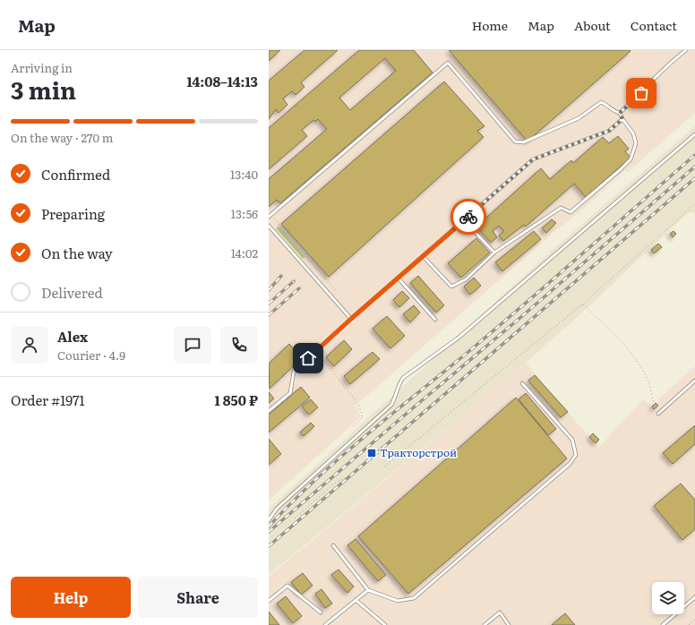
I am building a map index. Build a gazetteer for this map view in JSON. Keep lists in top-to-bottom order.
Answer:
{
  "places": {
    "transit": ["Тракторстрой"]
  },
  "page": {
    "header": "Map",
    "nav": [
      "Home",
      "Map",
      "About",
      "Contact"
    ],
    "heading": ["3 min", "Arriving in", "14:08–14:13"],
    "panel": [
      "Alex",
      "Courier · 4.9",
      "Order #1971",
      "1 850 ₽"
    ],
    "bar": "On the way · 270 m",
    "list": [
      ["Confirmed", "13:40"],
      ["Preparing", "13:56"],
      ["On the way", "14:02"],
      "Delivered"
    ],
    "buttons": ["Help", "Share"]
  }
}
